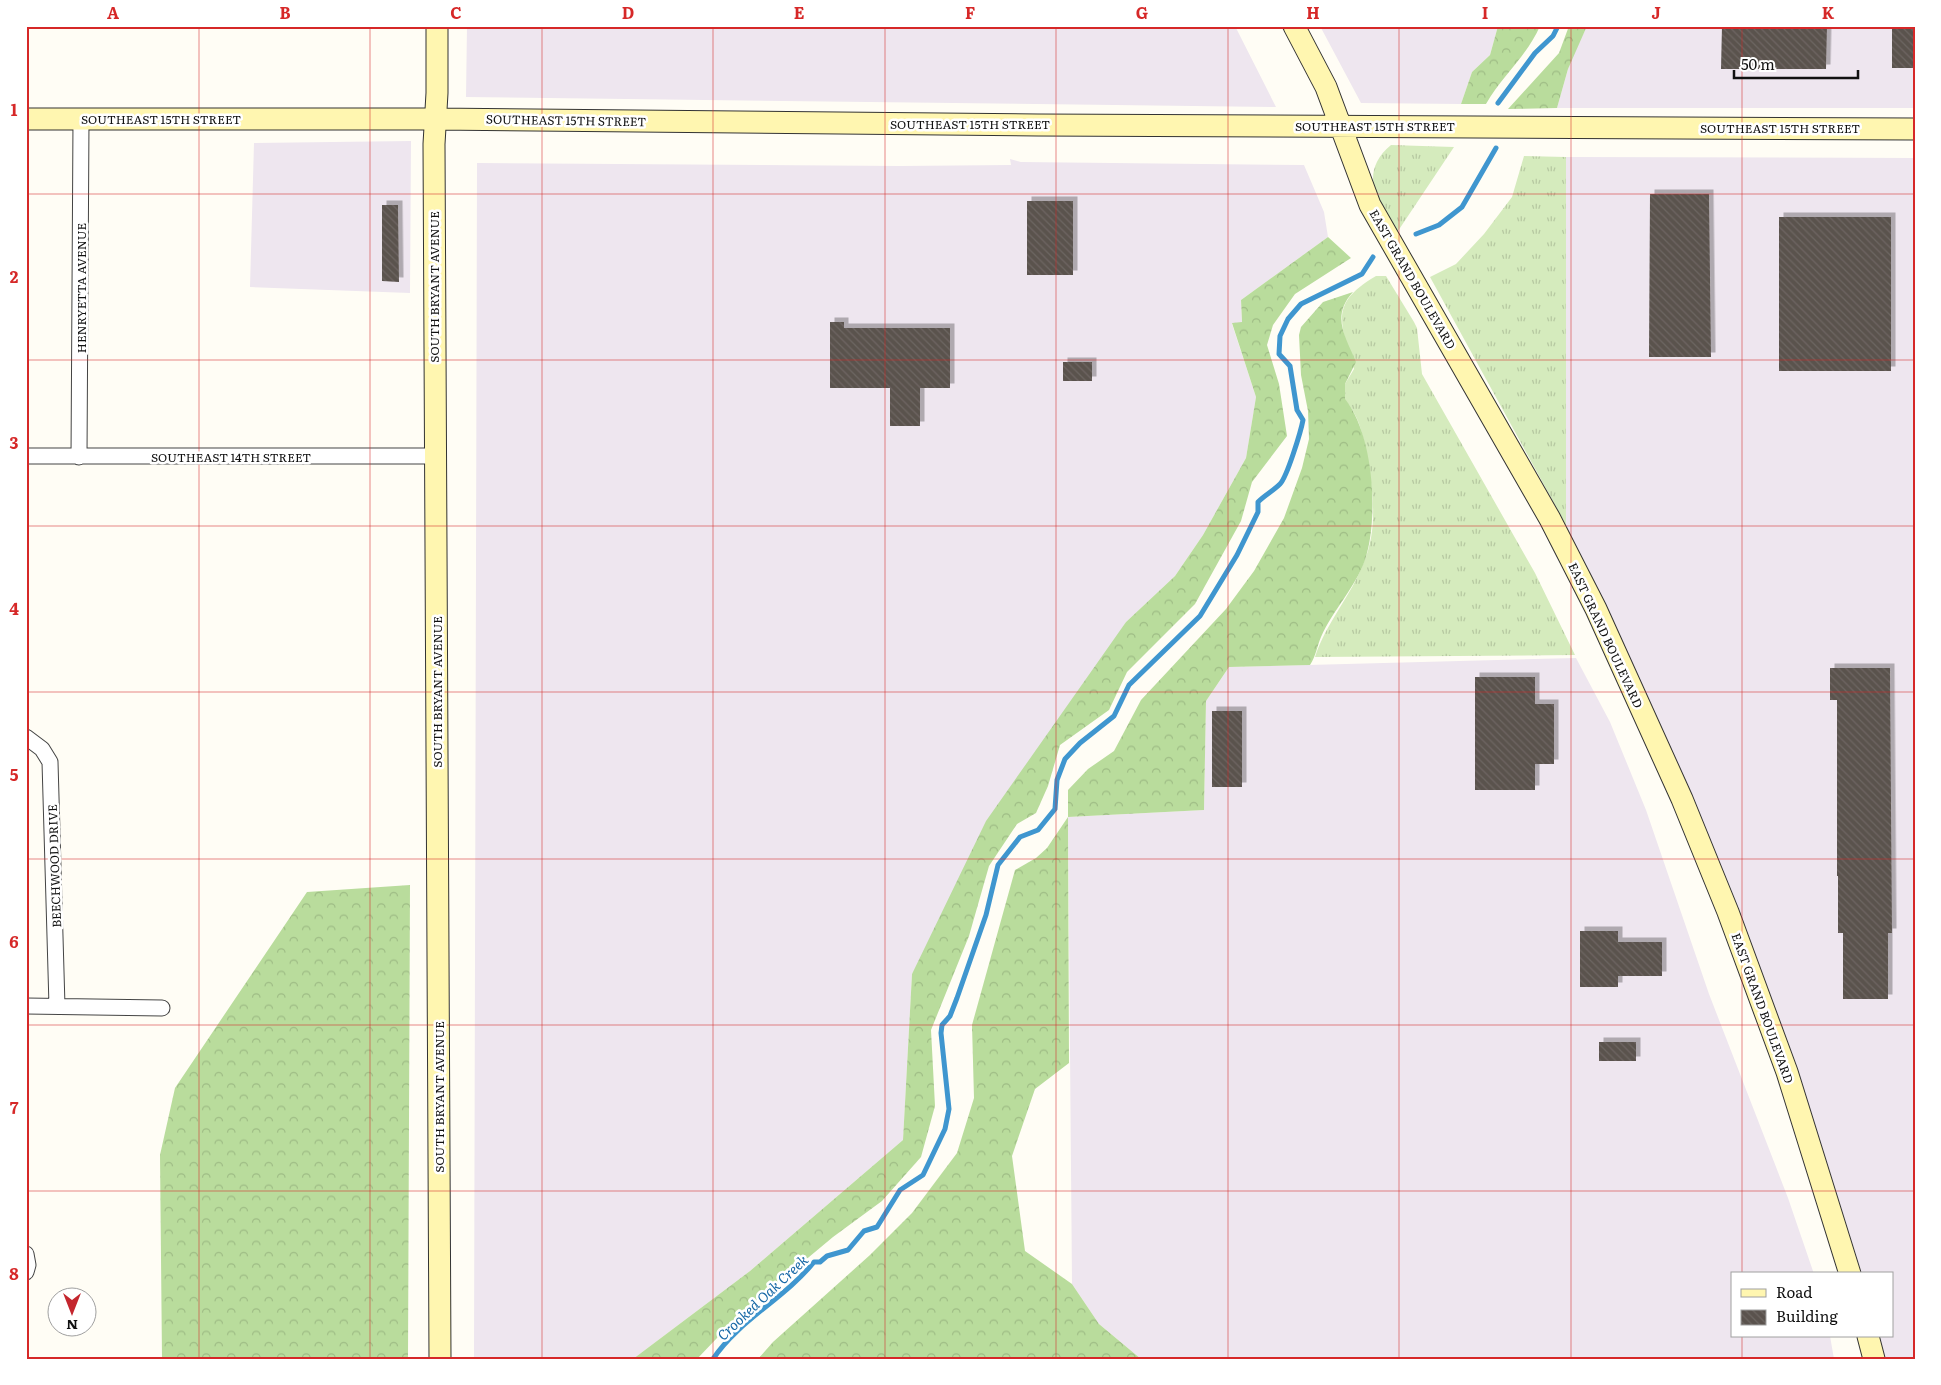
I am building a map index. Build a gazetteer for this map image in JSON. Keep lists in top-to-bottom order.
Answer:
{
  "streets": {
    "street": [
      "SOUTHEAST 15TH STREET",
      "EAST GRAND BOULEVARD",
      "SOUTH BRYANT AVENUE",
      "HENRYETTA AVENUE",
      "SOUTHEAST 14TH STREET",
      "BEECHWOOD DRIVE"
    ]
  },
  "crossings": [
    ["SOUTHEAST 15TH STREET", "EAST GRAND BOULEVARD"],
    ["SOUTHEAST 15TH STREET", "SOUTH BRYANT AVENUE"],
    ["SOUTHEAST 15TH STREET", "HENRYETTA AVENUE"],
    ["SOUTH BRYANT AVENUE", "SOUTHEAST 14TH STREET"],
    ["HENRYETTA AVENUE", "SOUTHEAST 14TH STREET"]
  ],
  "water": ["Crooked Oak Creek"],
  "legend": ["Road", "Building"],
  "scale_bar": "50 m",
  "north": "bottom",
  "grid": {
    "columns": [
      "A",
      "B",
      "C",
      "D",
      "E",
      "F",
      "G",
      "H",
      "I",
      "J",
      "K"
    ],
    "rows": [
      "1",
      "2",
      "3",
      "4",
      "5",
      "6",
      "7",
      "8"
    ]
  }
}
